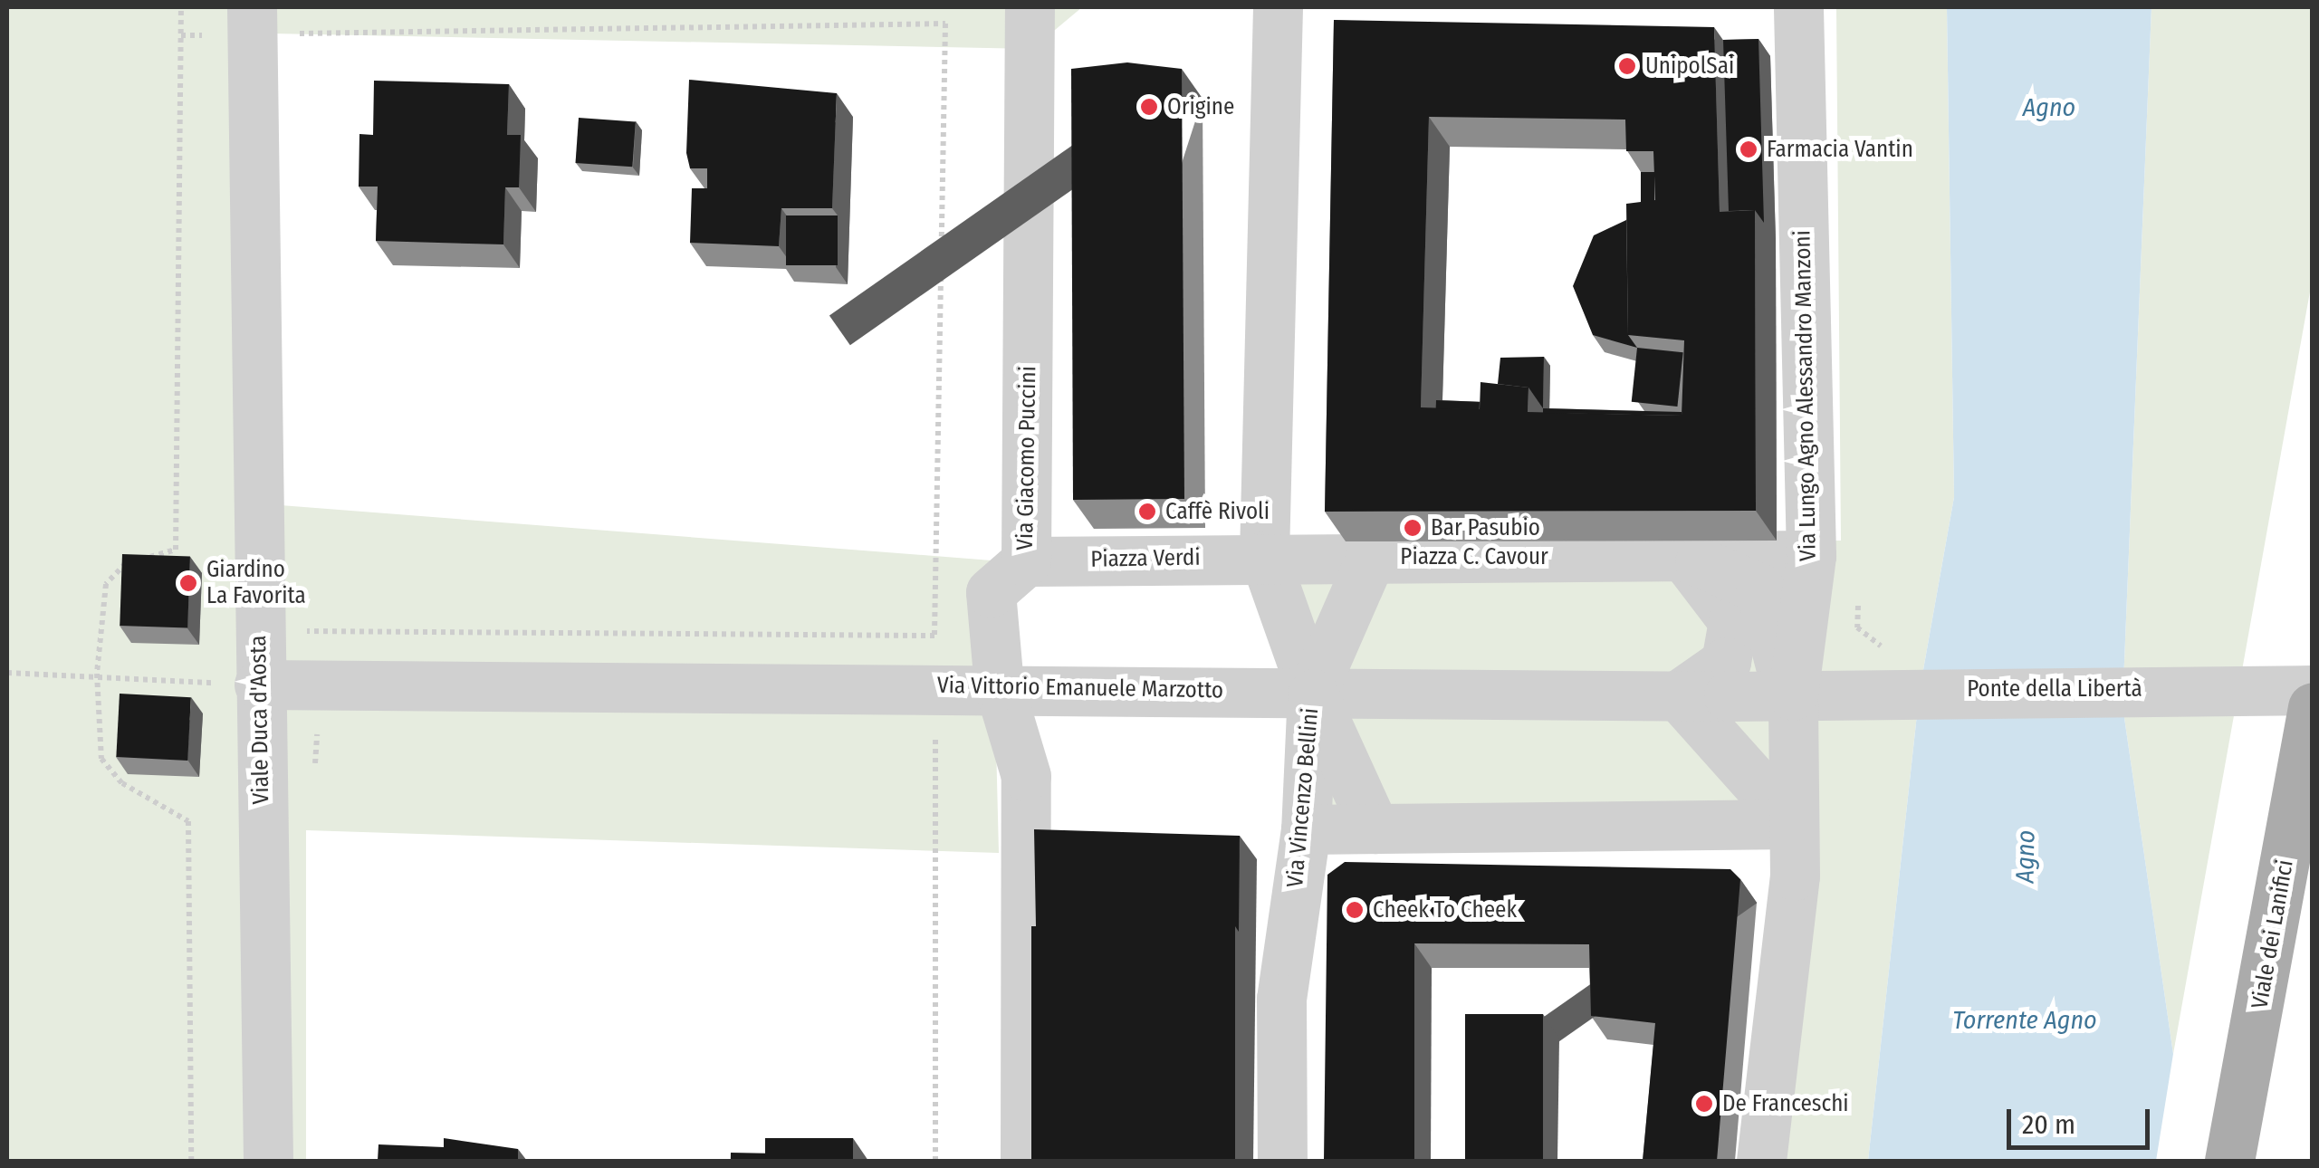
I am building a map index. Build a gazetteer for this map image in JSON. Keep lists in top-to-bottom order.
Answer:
{
  "streets": {
    "main road": ["Viale dei Lanifici"],
    "street": [
      "Via Lungo Agno Alessandro Manzoni",
      "Via Giacomo Puccini",
      "Piazza C. Cavour",
      "Piazza Verdi",
      "Via Vittorio Emanuele Marzotto",
      "Ponte della Libertà",
      "Viale Duca d'Aosta",
      "Via Vincenzo Bellini"
    ]
  },
  "crossings": [
    ["Via Lungo Agno Alessandro Manzoni", "Piazza C. Cavour"],
    ["Via Lungo Agno Alessandro Manzoni", "Via Vittorio Emanuele Marzotto"],
    ["Via Giacomo Puccini", "Piazza Verdi"],
    ["Via Giacomo Puccini", "Via Vittorio Emanuele Marzotto"],
    ["Piazza C. Cavour", "Piazza Verdi"],
    ["Piazza C. Cavour", "Via Vittorio Emanuele Marzotto"],
    ["Piazza C. Cavour", "Via Vincenzo Bellini"],
    ["Piazza Verdi", "Via Vincenzo Bellini"],
    ["Via Vittorio Emanuele Marzotto", "Ponte della Libertà"],
    ["Via Vittorio Emanuele Marzotto", "Viale Duca d'Aosta"],
    ["Via Vittorio Emanuele Marzotto", "Via Vincenzo Bellini"]
  ],
  "water": ["Agno", "Torrente Agno"],
  "places": [
    "UnipolSai",
    "Origine",
    "Farmacia Vantin",
    "Caffè Rivoli",
    "Bar Pasubio",
    "Giardino La Favorita",
    "Cheek To Cheek",
    "De Franceschi"
  ],
  "scale_bar": "20 m"
}
